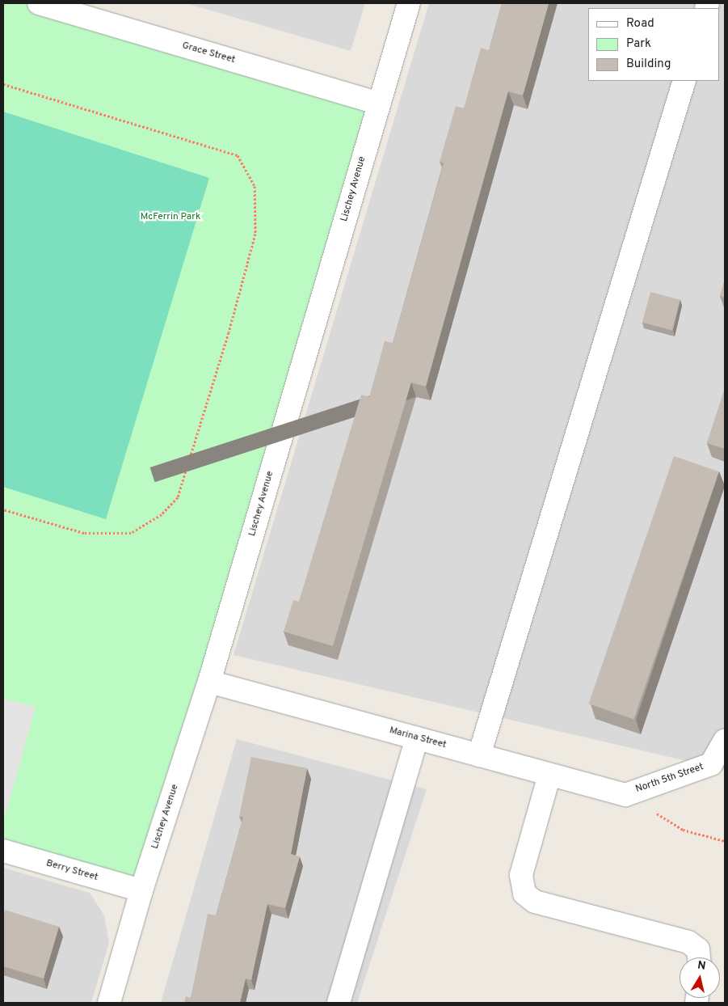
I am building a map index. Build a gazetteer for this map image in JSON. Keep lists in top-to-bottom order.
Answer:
{
  "streets": {
    "street": [
      "Grace Street",
      "Lischey Avenue",
      "Marina Street",
      "North 5th Street",
      "Berry Street"
    ]
  },
  "crossings": [
    ["Grace Street", "Lischey Avenue"],
    ["Lischey Avenue", "Marina Street"],
    ["Lischey Avenue", "Berry Street"],
    ["Marina Street", "North 5th Street"]
  ],
  "parks": ["McFerrin Park"],
  "legend": ["Road", "Park", "Building"],
  "north": "top"
}
